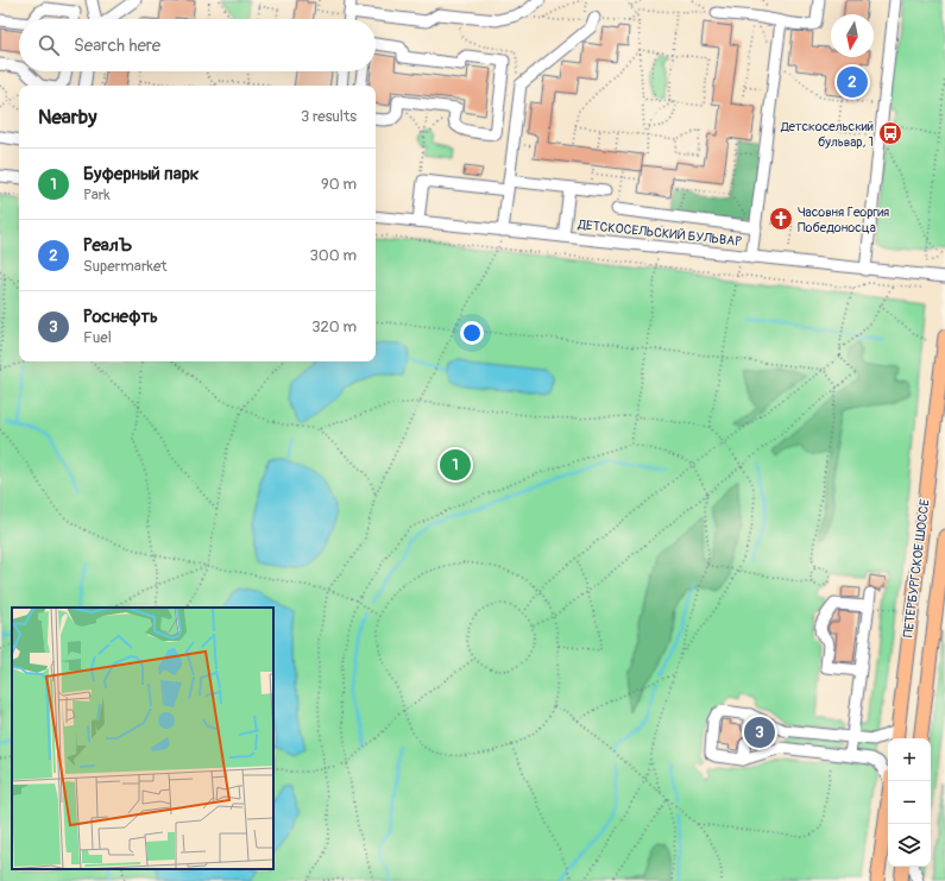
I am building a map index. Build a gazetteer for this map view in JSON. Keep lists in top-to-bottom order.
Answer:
{
  "streets": {
    "main road": ["ПЕТЕРБУРГСКОЕ ШОССЕ"],
    "street": ["ДЕТСКОСЕЛЬСКИЙ БУЛЬВАР"]
  },
  "places": {
    "bus stop": ["Детскосельский бульвар, 1"],
    "church": ["Часовня Георгия Победоносца"]
  },
  "north": "bottom",
  "page": {
    "search": "Search here",
    "pins": ["2", "1", "3"],
    "heading": ["Nearby", "3 results"],
    "list": [
      {
        "mark": "1",
        "name": "Буферный парк",
        "note": "Park",
        "value": "90 m"
      },
      {
        "mark": "2",
        "name": "РеалЪ",
        "note": "Supermarket",
        "value": "300 m"
      },
      {
        "mark": "3",
        "name": "Роснефть",
        "note": "Fuel",
        "value": "320 m"
      }
    ],
    "map_buttons": ["+", "−"]
  }
}
